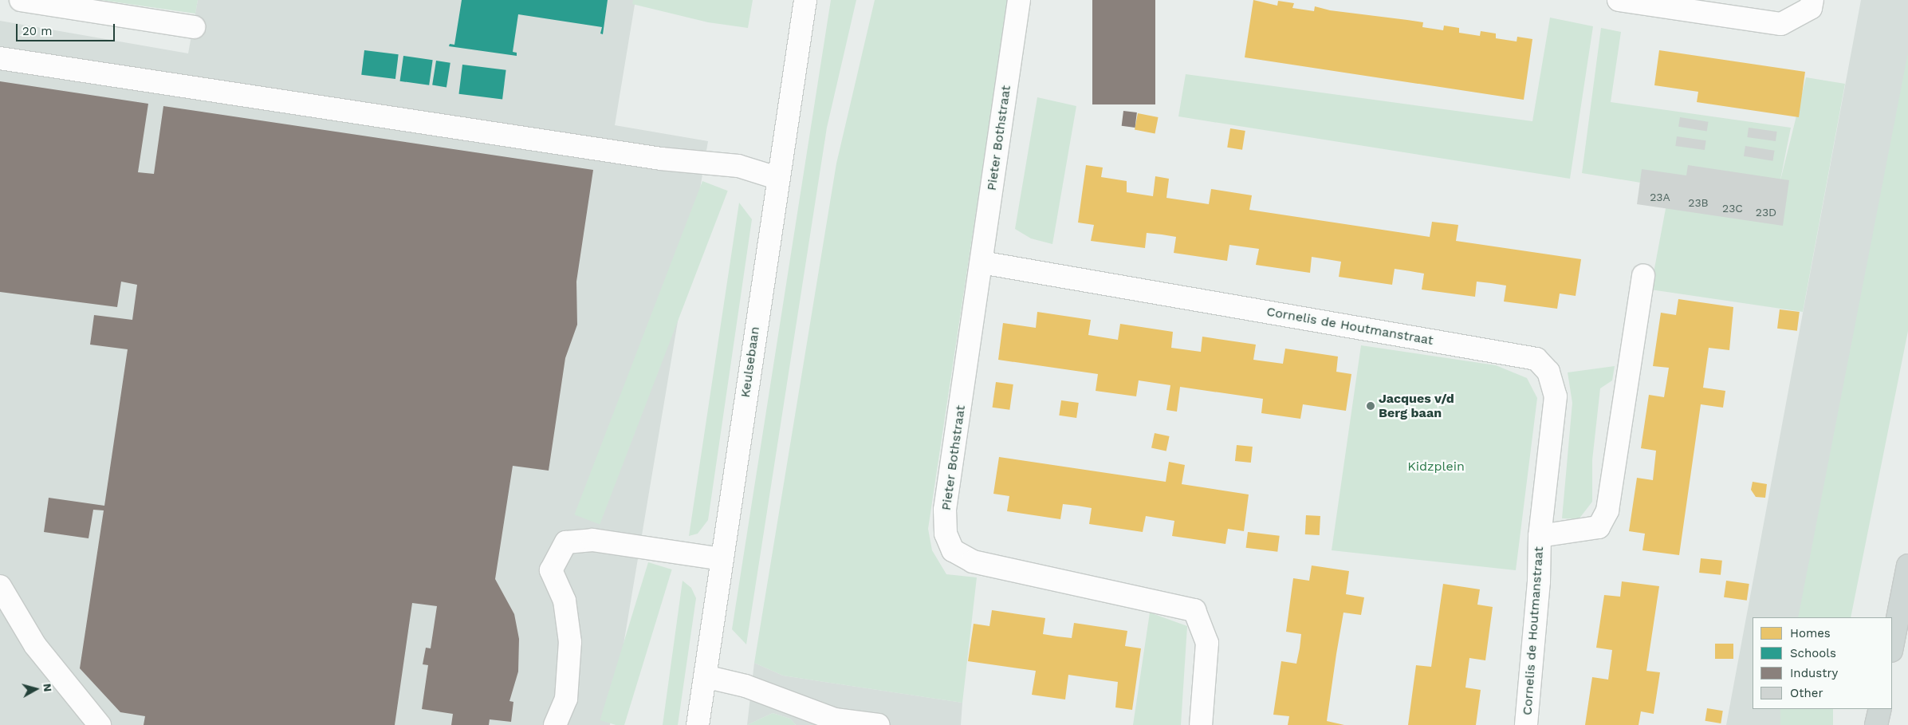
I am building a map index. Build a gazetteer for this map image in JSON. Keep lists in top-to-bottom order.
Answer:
{
  "streets": {
    "street": ["Pieter Bothstraat", "Cornelis de Houtmanstraat", "Keulsebaan"]
  },
  "crossings": [
    ["Pieter Bothstraat", "Cornelis de Houtmanstraat"]
  ],
  "parks": ["Kidzplein"],
  "places": ["Jacques v/d Berg baan"],
  "house_numbers": [
    "23A",
    "23B",
    "23C",
    "23D"
  ],
  "legend": [
    "Homes",
    "Schools",
    "Industry",
    "Other"
  ],
  "scale_bar": "20 m",
  "north": "right"
}
